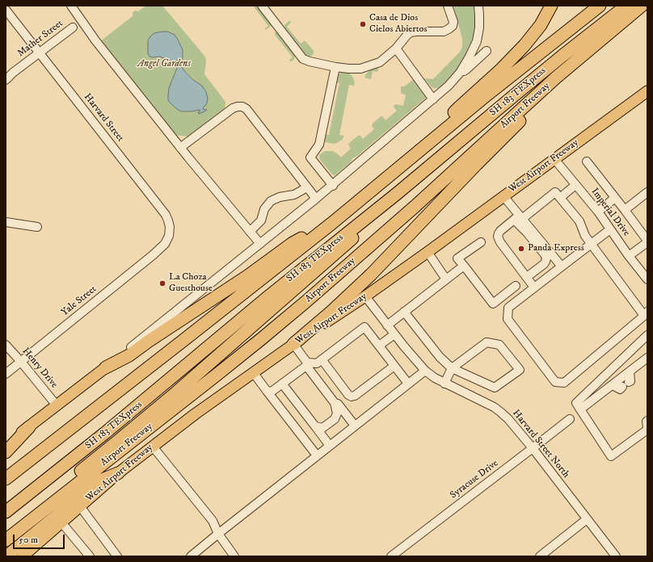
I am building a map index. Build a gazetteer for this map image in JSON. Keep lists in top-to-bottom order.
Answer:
{
  "streets": {
    "highway": ["SH 183 TEXpress", "Airport Freeway"],
    "main road": ["West Airport Freeway"],
    "street": [
      "Mather Street",
      "Harvard Street",
      "Imperial Drive",
      "Yale Street",
      "Henry Drive",
      "Harvard Street North",
      "Syracuse Drive"
    ]
  },
  "crossings": [
    ["Mather Street", "Harvard Street"],
    ["Harvard Street", "Yale Street"],
    ["West Airport Freeway", "Imperial Drive"],
    ["West Airport Freeway", "Harvard Street North"],
    ["Yale Street", "Henry Drive"],
    ["Harvard Street North", "Syracuse Drive"]
  ],
  "parks": ["Angel Gardens"],
  "places": ["Casa de Dios Cielos Abiertos", "Panda Express", "La Choza Guesthouse"],
  "scale_bar": "50 m"
}
